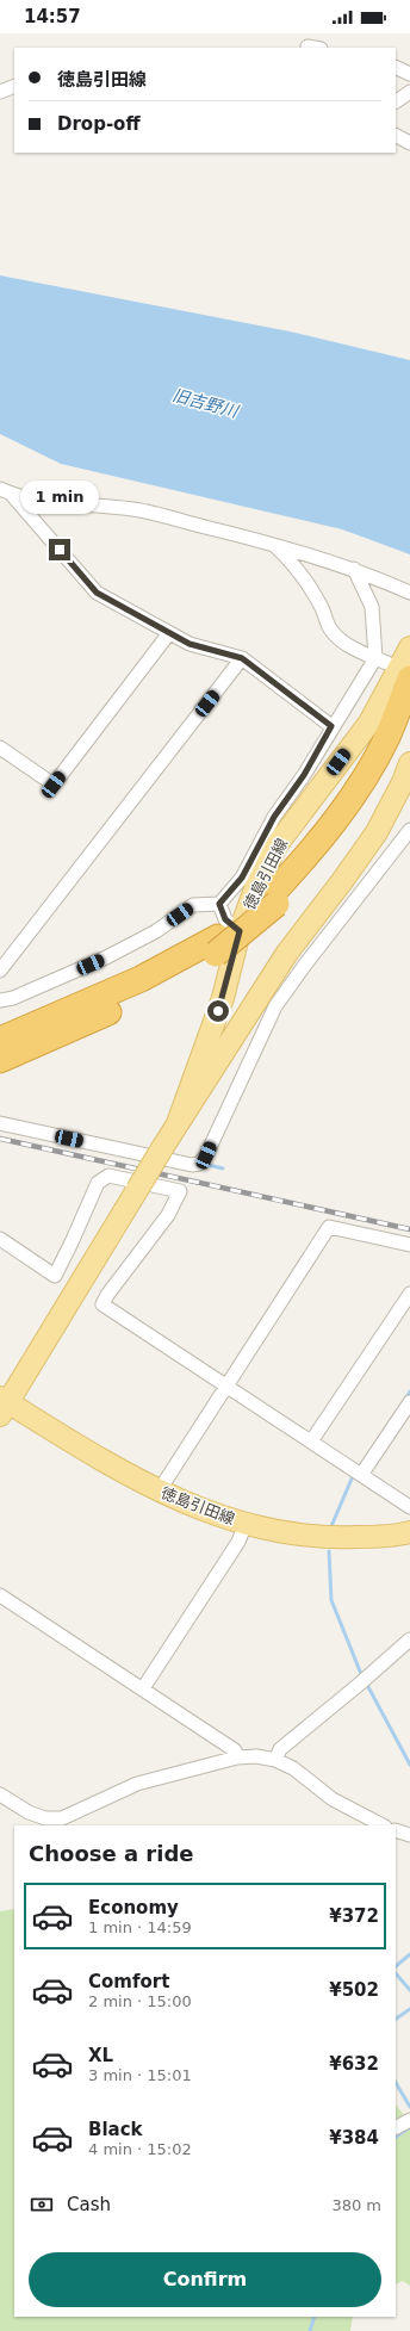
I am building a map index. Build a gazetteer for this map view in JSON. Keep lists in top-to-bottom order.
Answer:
{
  "streets": {
    "main road": ["徳島引田線"]
  },
  "water": ["旧吉野川"],
  "page": {
    "status": "14:57",
    "banner": ["徳島引田線", "Drop-off"],
    "bubble": "1 min",
    "heading": "Choose a ride",
    "list": [
      {
        "name": "Economy",
        "note": "1 min · 14:59",
        "value": "¥372"
      },
      {
        "name": "Comfort",
        "note": "2 min · 15:00",
        "value": "¥502"
      },
      {
        "name": "XL",
        "note": "3 min · 15:01",
        "value": "¥632"
      },
      {
        "name": "Black",
        "note": "4 min · 15:02",
        "value": "¥384"
      }
    ],
    "pay": ["Cash", "380 m"],
    "buttons": "Confirm"
  }
}
